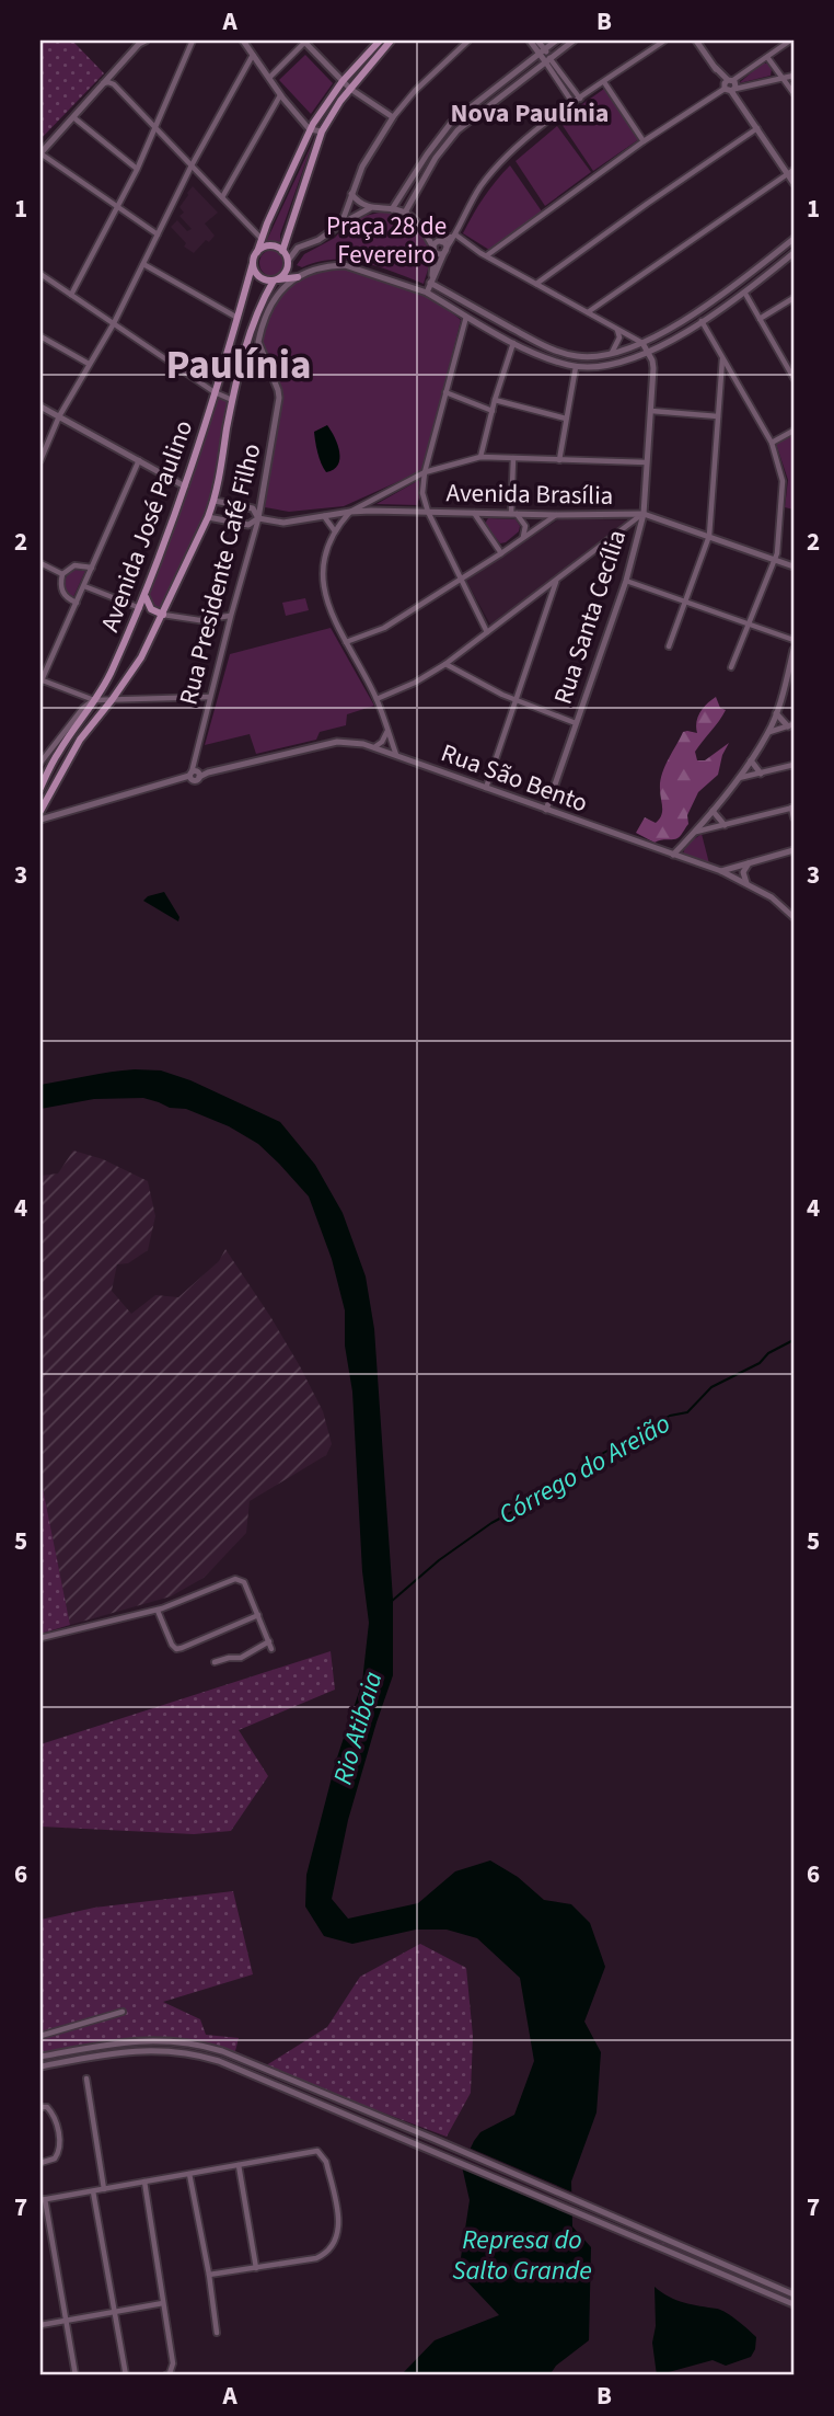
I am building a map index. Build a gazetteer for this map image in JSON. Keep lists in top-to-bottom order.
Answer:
{
  "streets": {
    "main road": [
      "Avenida Brasília",
      "Avenida José Paulino",
      "Rua Presidente Café Filho",
      "Rua Santa Cecília",
      "Rua São Bento"
    ]
  },
  "crossings": [
    ["Avenida Brasília", "Avenida José Paulino"],
    ["Avenida Brasília", "Rua Presidente Café Filho"],
    ["Avenida Brasília", "Rua Santa Cecília"],
    ["Rua Presidente Café Filho", "Rua Santa Cecília"],
    ["Rua Presidente Café Filho", "Rua São Bento"],
    ["Rua Santa Cecília", "Rua São Bento"]
  ],
  "districts": ["Nova Paulínia", "Paulínia"],
  "water": ["Córrego do Areião", "Rio Atibaia", "Represa do Salto Grande"],
  "parks": ["Praça 28 de Fevereiro"],
  "grid": {
    "columns": ["A", "B"],
    "rows": [
      "1",
      "2",
      "3",
      "4",
      "5",
      "6",
      "7"
    ]
  }
}
